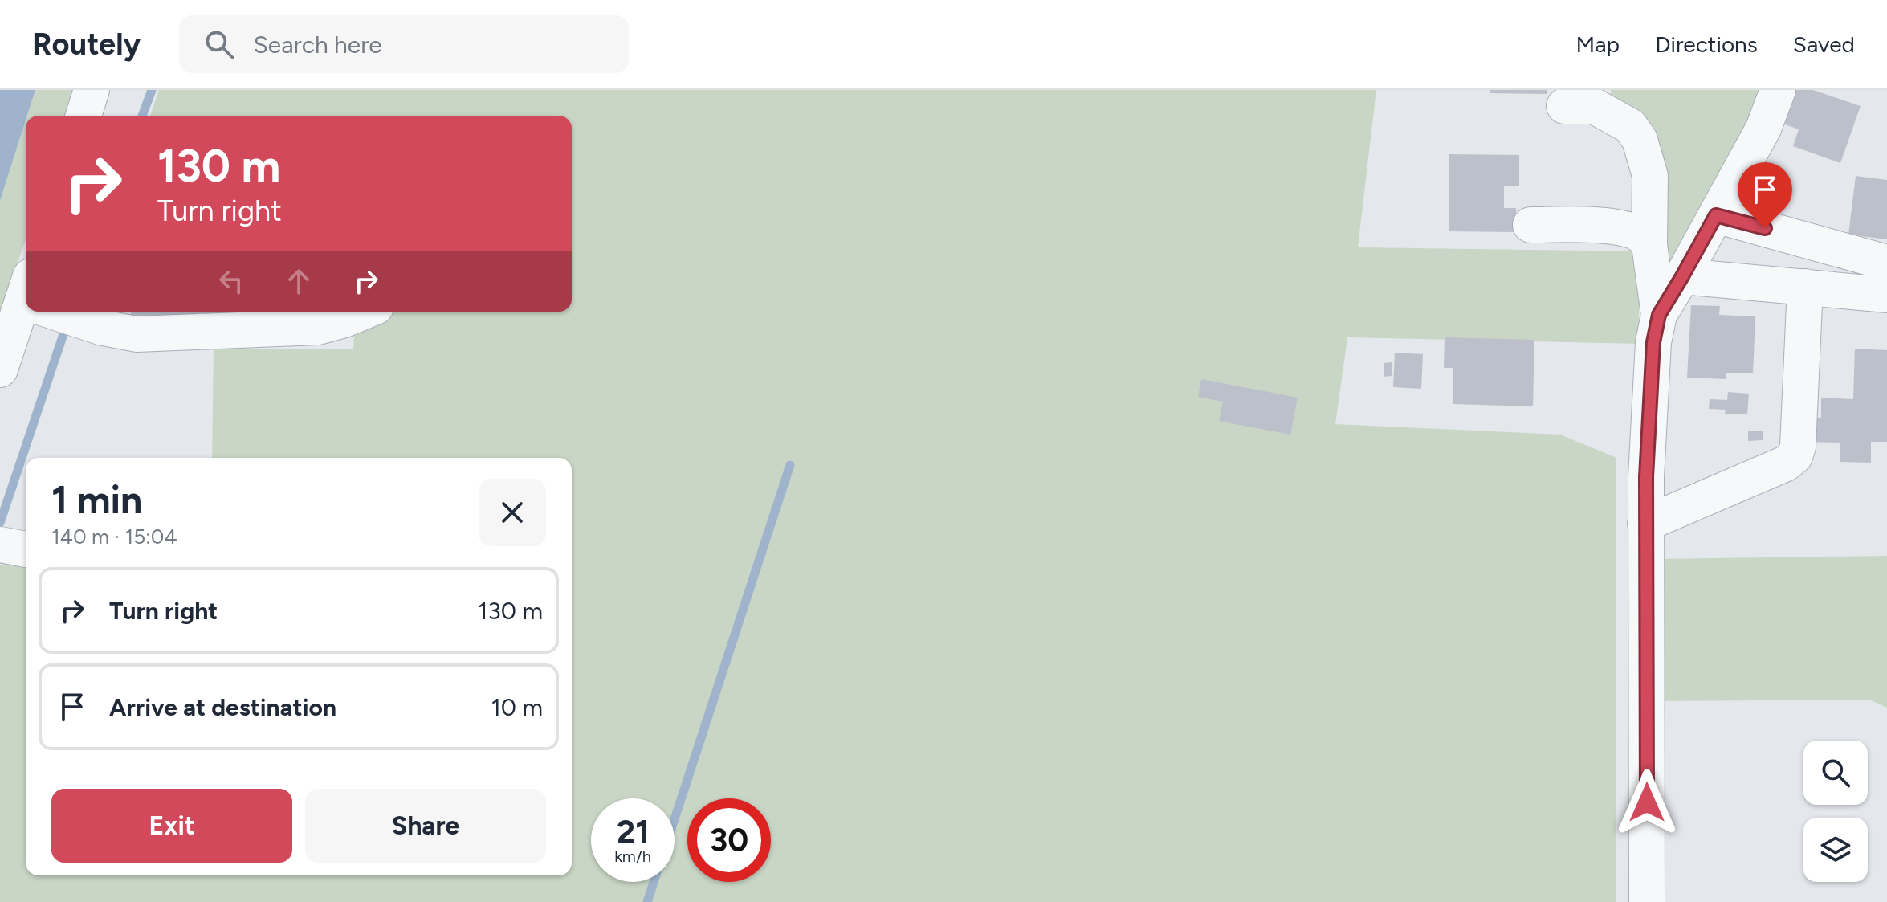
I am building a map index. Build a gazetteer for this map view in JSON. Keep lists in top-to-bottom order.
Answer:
{
  "page": {
    "header": "Routely",
    "search": "Search here",
    "nav": ["Map", "Directions", "Saved"],
    "turn": ["130 m", "Turn right"],
    "heading": ["1 min", "140 m · 15:04"],
    "list": [
      {
        "name": "Turn right",
        "value": "130 m"
      },
      {
        "name": "Arrive at destination",
        "value": "10 m"
      }
    ],
    "buttons": ["Exit", "Share"],
    "speed": "21 km/h",
    "limit": "30"
  }
}
